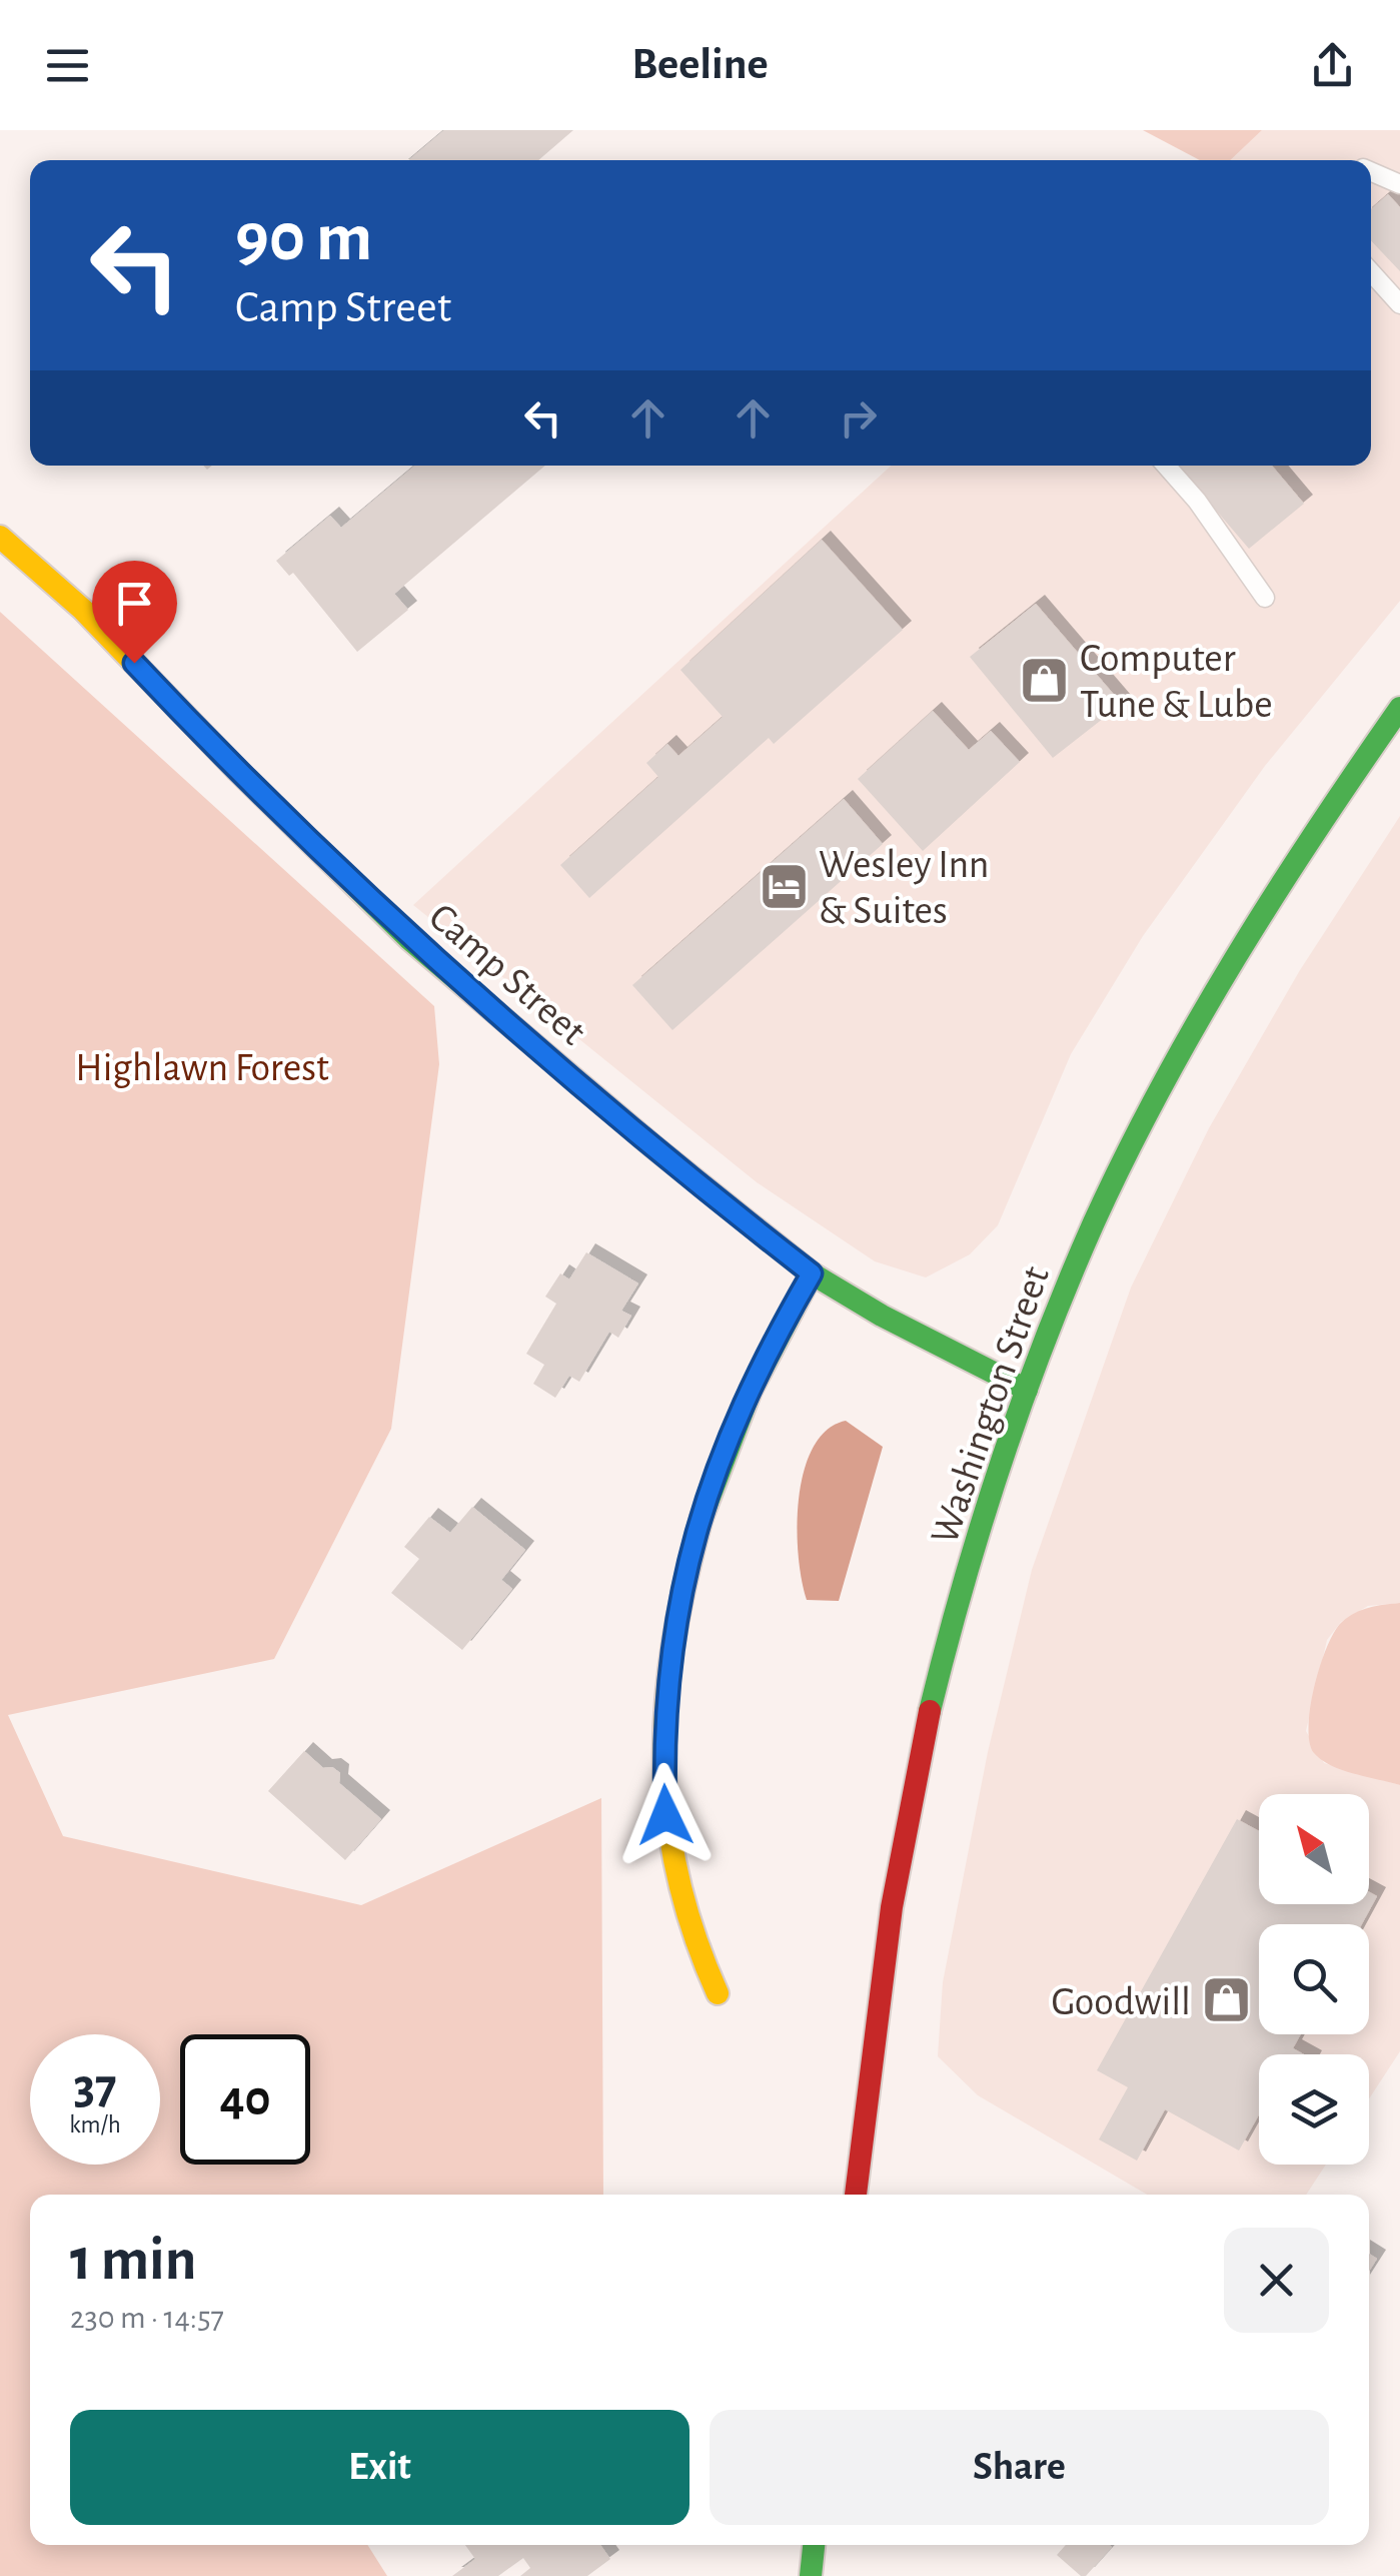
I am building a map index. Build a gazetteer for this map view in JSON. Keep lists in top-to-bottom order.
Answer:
{
  "streets": {
    "main road": ["Camp Street", "Washington Street"]
  },
  "crossings": [
    ["Camp Street", "Washington Street"]
  ],
  "parks": ["Highlawn Forest"],
  "places": {
    "shop": ["Computer Tune & Lube", "Goodwill"],
    "hotel": ["Wesley Inn & Suites"]
  },
  "north": "top left",
  "page": {
    "header": "Beeline",
    "turn": ["90 m", "Camp Street"],
    "speed": "37 km/h",
    "limit": "40",
    "heading": ["1 min", "230 m · 14:57"],
    "buttons": ["Exit", "Share"]
  }
}
